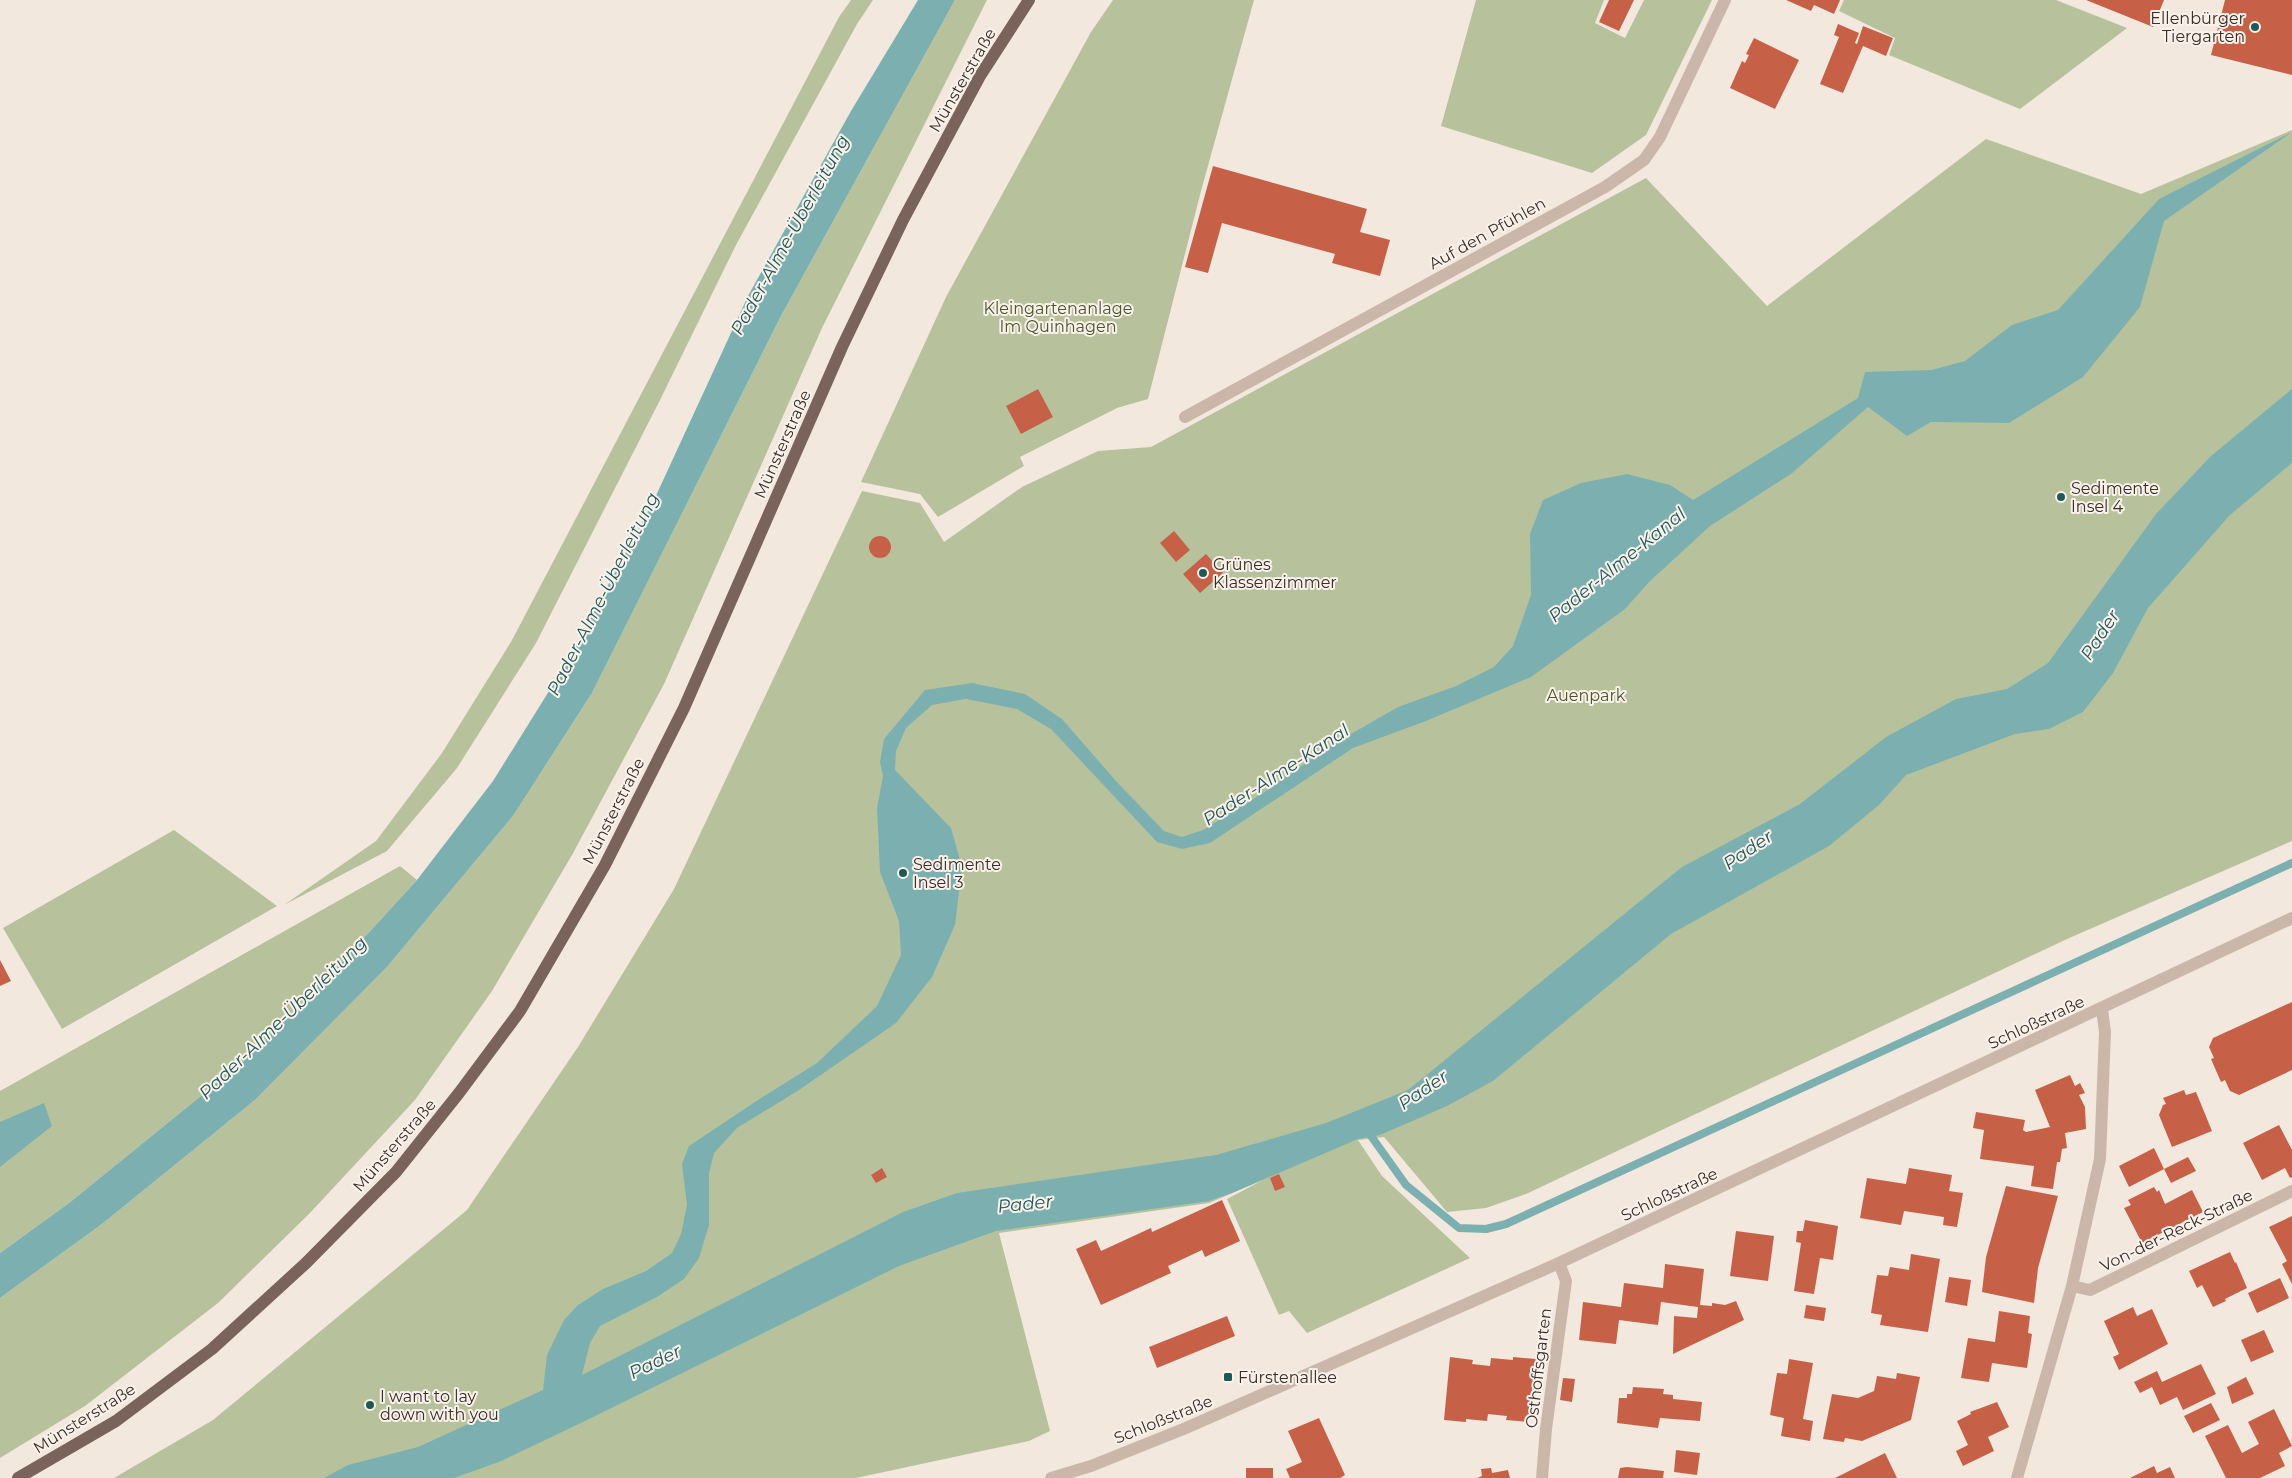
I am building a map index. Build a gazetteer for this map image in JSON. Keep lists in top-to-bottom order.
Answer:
{
  "streets": {
    "main road": ["Münsterstraße"],
    "street": [
      "Auf den Pfühlen",
      "Schloßstraße",
      "Von-der-Reck-Straße",
      "Osthoffsgarten"
    ]
  },
  "crossings": [
    ["Schloßstraße", "Von-der-Reck-Straße"],
    ["Schloßstraße", "Osthoffsgarten"]
  ],
  "water": ["Pader-Alme-Überleitung", "Pader-Alme-Kanal", "Pader"],
  "parks": ["Kleingartenanlage Im Quinhagen", "Auenpark"],
  "places": {
    "other": [
      "Ellenbürger Tiergarten",
      "Sedimente Insel 4",
      "Grünes Klassenzimmer",
      "Sedimente Insel 3",
      "I want to lay down with you"
    ],
    "transit": ["Fürstenallee"]
  }
}
